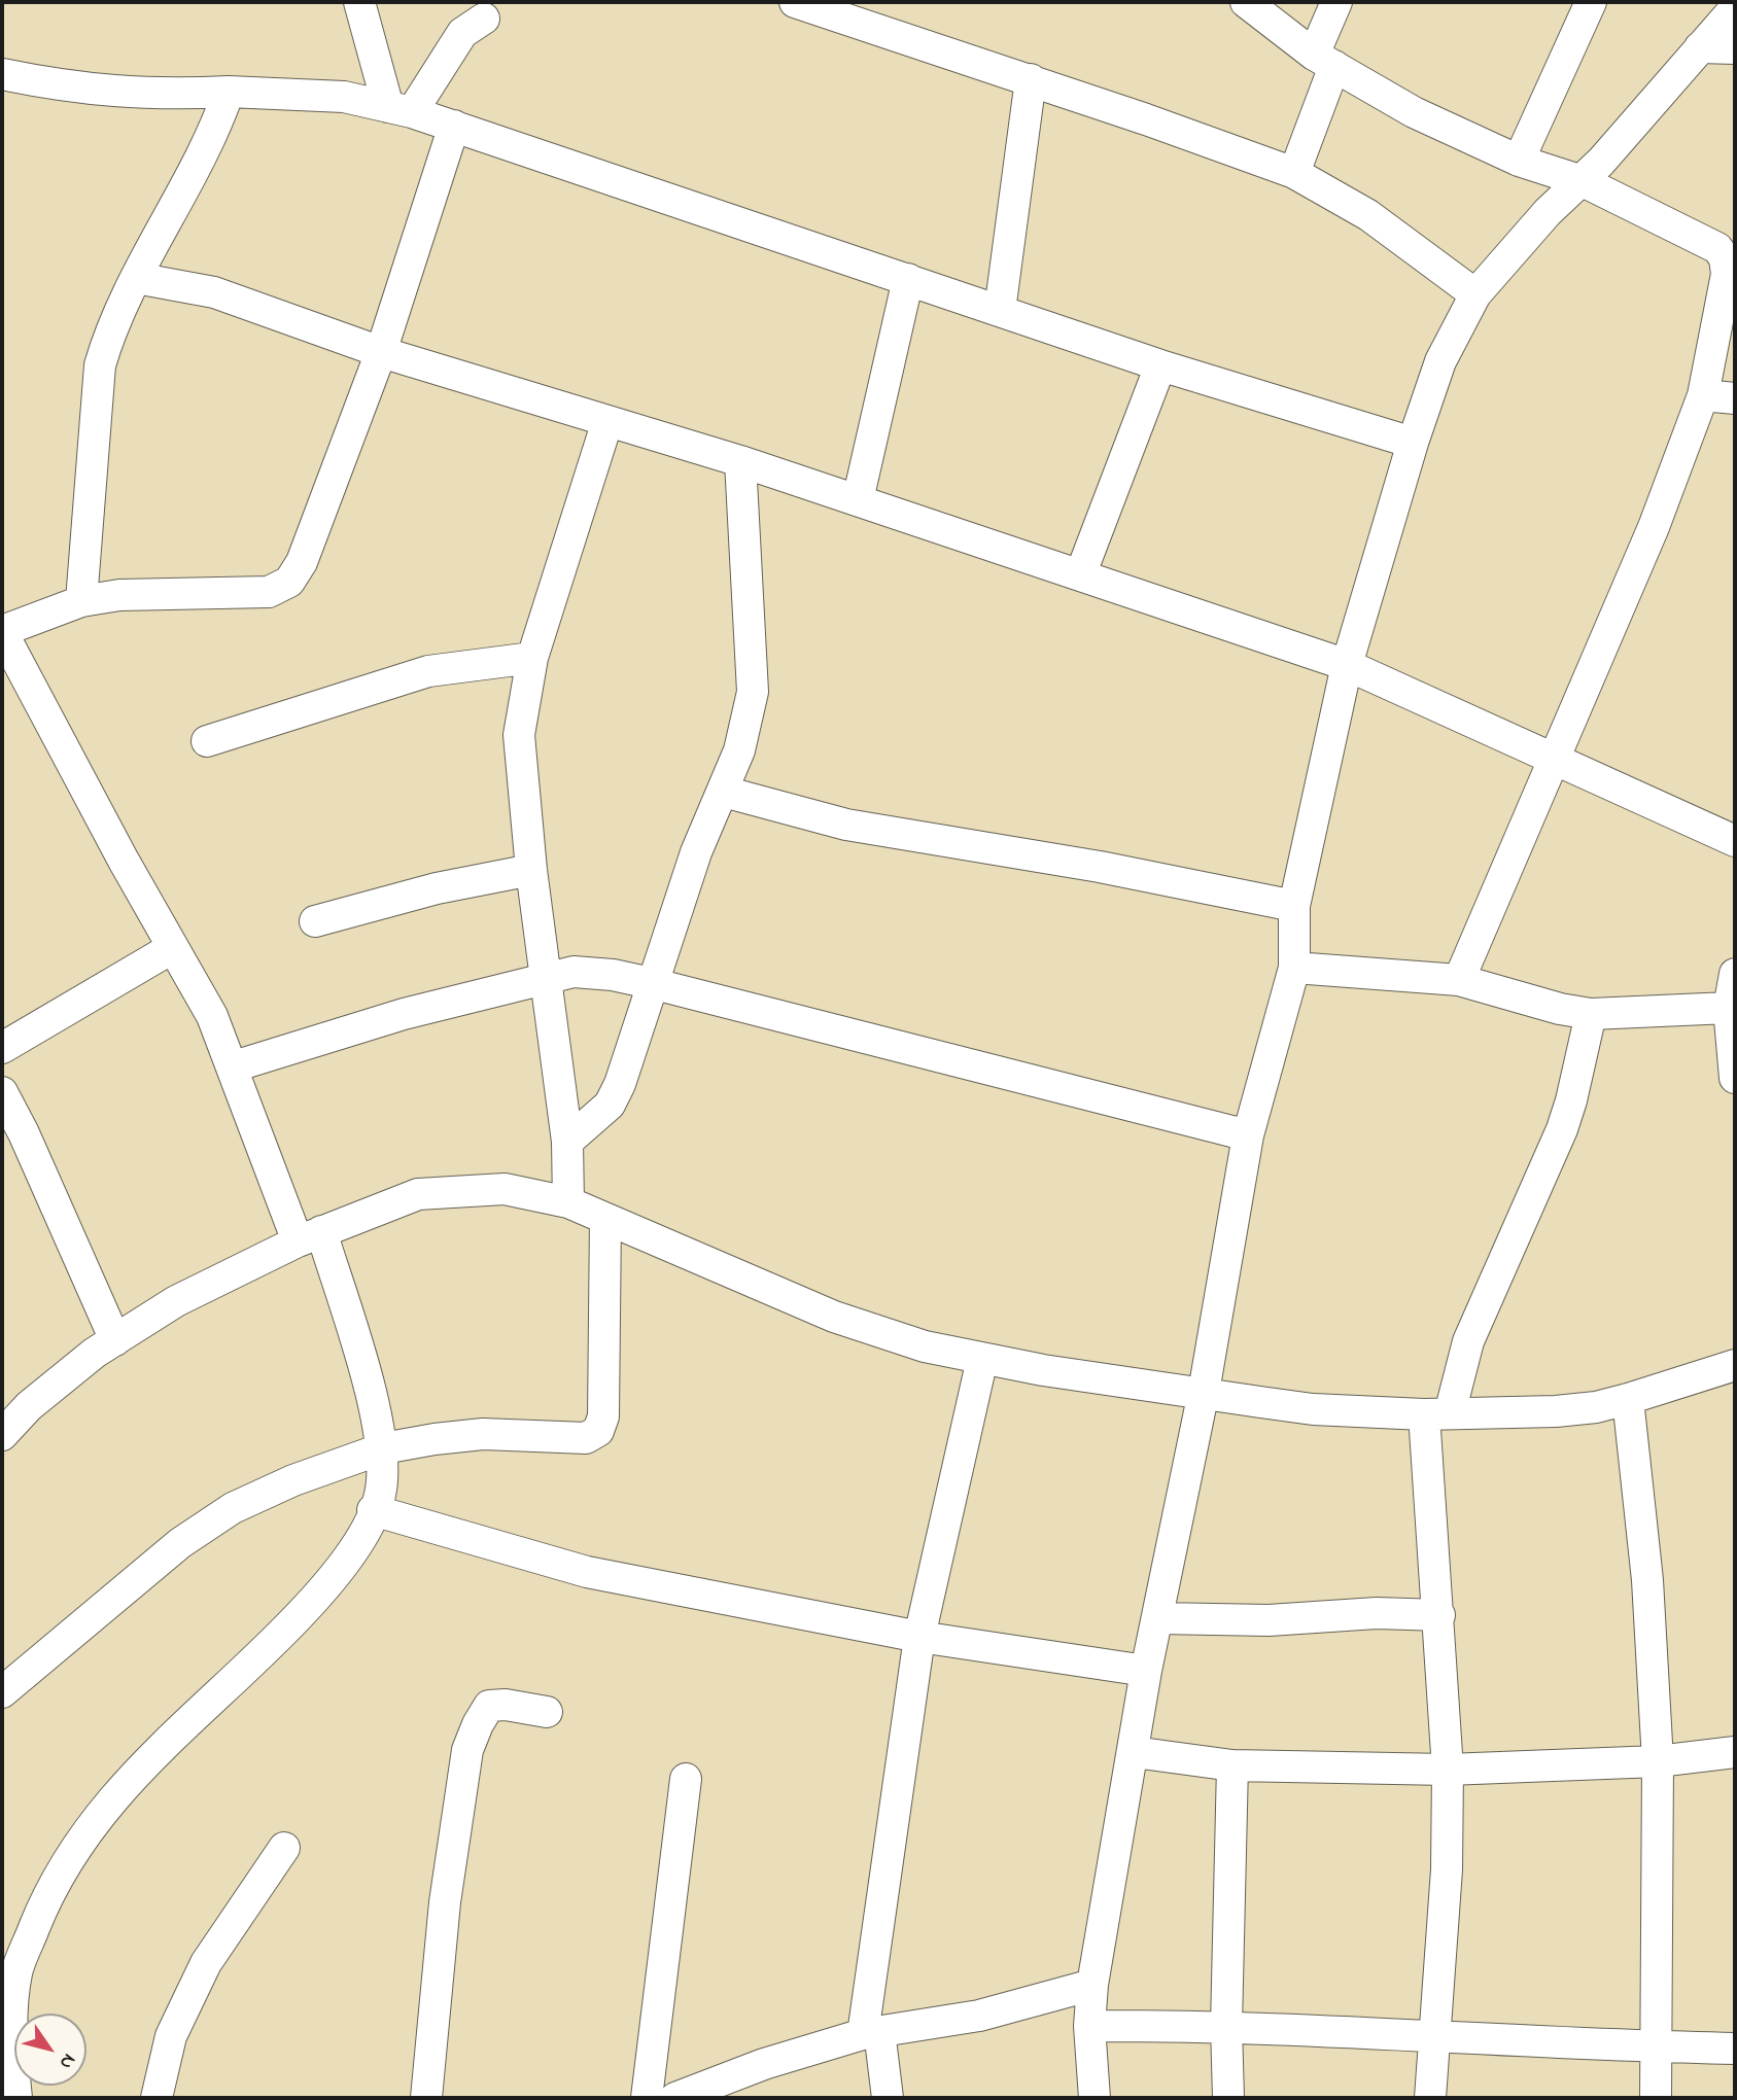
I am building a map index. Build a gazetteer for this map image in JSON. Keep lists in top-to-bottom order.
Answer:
{
  "north": "bottom right"
}
